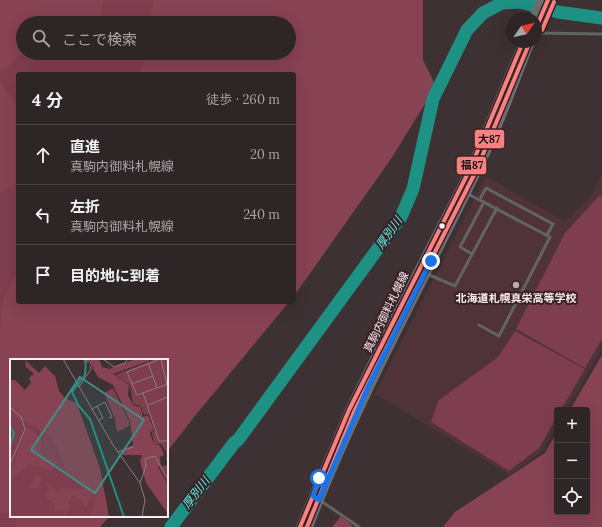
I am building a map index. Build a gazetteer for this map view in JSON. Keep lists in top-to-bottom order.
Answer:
{
  "streets": {
    "main road": ["真駒内御料札幌線"]
  },
  "water": ["厚別川"],
  "places": ["北海道札幌真栄高等学校"],
  "lines": ["transit line 福87", "transit line 大87"],
  "north": "top right",
  "page": {
    "search": "ここで検索",
    "heading": ["4 分", "徒歩 · 260 m"],
    "list": [
      ["直進", "真駒内御料札幌線", "20 m"],
      ["左折", "真駒内御料札幌線", "240 m"],
      "目的地に到着"
    ],
    "map_buttons": ["+", "−"]
  }
}
